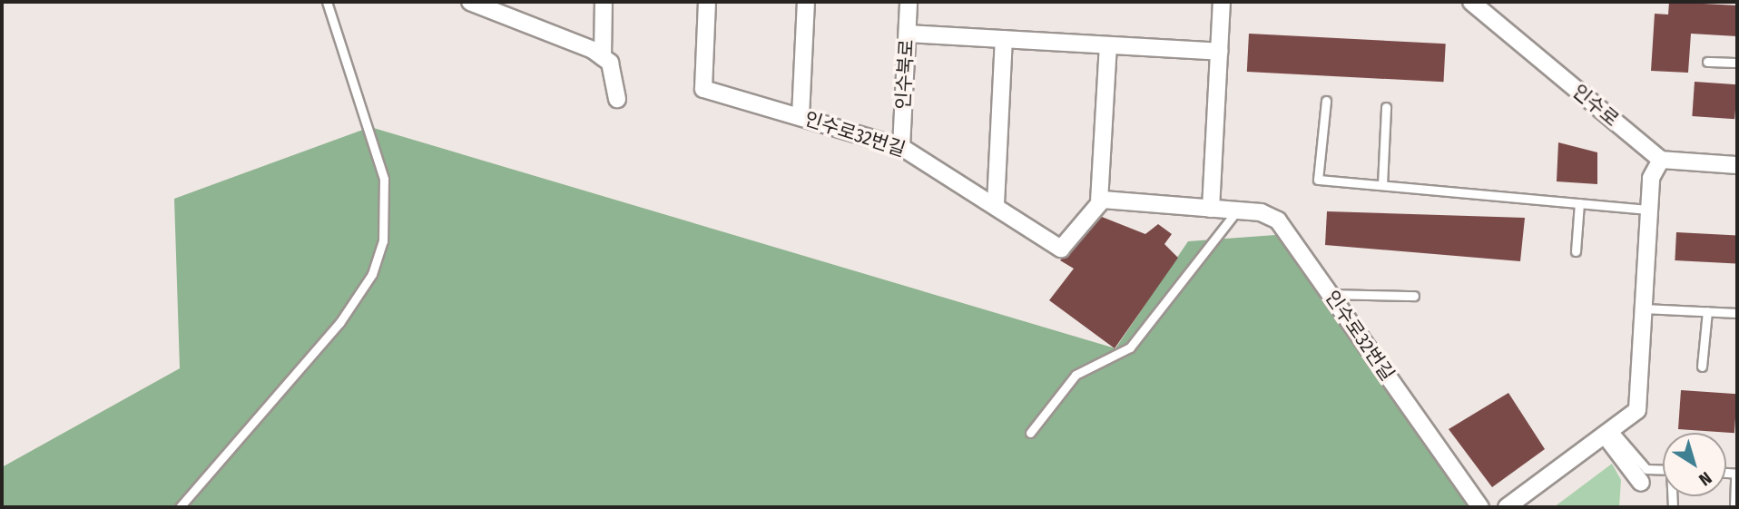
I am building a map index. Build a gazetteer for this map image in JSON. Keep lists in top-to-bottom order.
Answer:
{
  "streets": {
    "street": ["인수북로", "인수로", "인수로32번길"]
  },
  "crossings": [
    ["인수북로", "인수로32번길"]
  ],
  "north": "bottom right"
}
